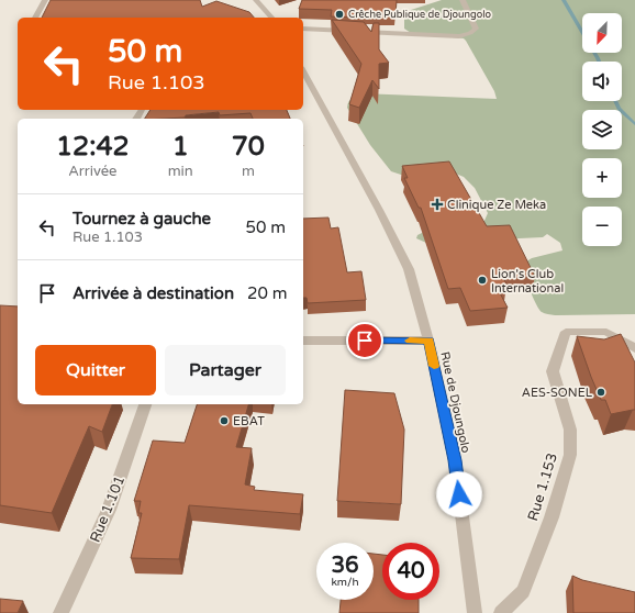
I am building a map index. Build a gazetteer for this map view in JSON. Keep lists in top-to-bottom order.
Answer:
{
  "streets": {
    "street": ["Rue de Djoungolo", "Rue 1.153", "Rue 1.101"]
  },
  "places": {
    "other": [
      "Crêche Publique de Djoungolo",
      "Lion's Club International",
      "AES-SONEL",
      "EBAT"
    ],
    "health": ["Clinique Ze Meka"]
  },
  "north": "bottom left",
  "page": {
    "map_buttons": ["+", "−"],
    "turn": ["50 m", "Rue 1.103"],
    "eta": [
      "12:42",
      "Arrivée",
      "1",
      "min",
      "70",
      "m"
    ],
    "list": [
      {
        "name": "Tournez à gauche",
        "note": "Rue 1.103",
        "value": "50 m"
      },
      {
        "name": "Arrivée à destination",
        "value": "20 m"
      }
    ],
    "buttons": ["Quitter", "Partager"],
    "speed": "36 km/h",
    "limit": "40"
  }
}
